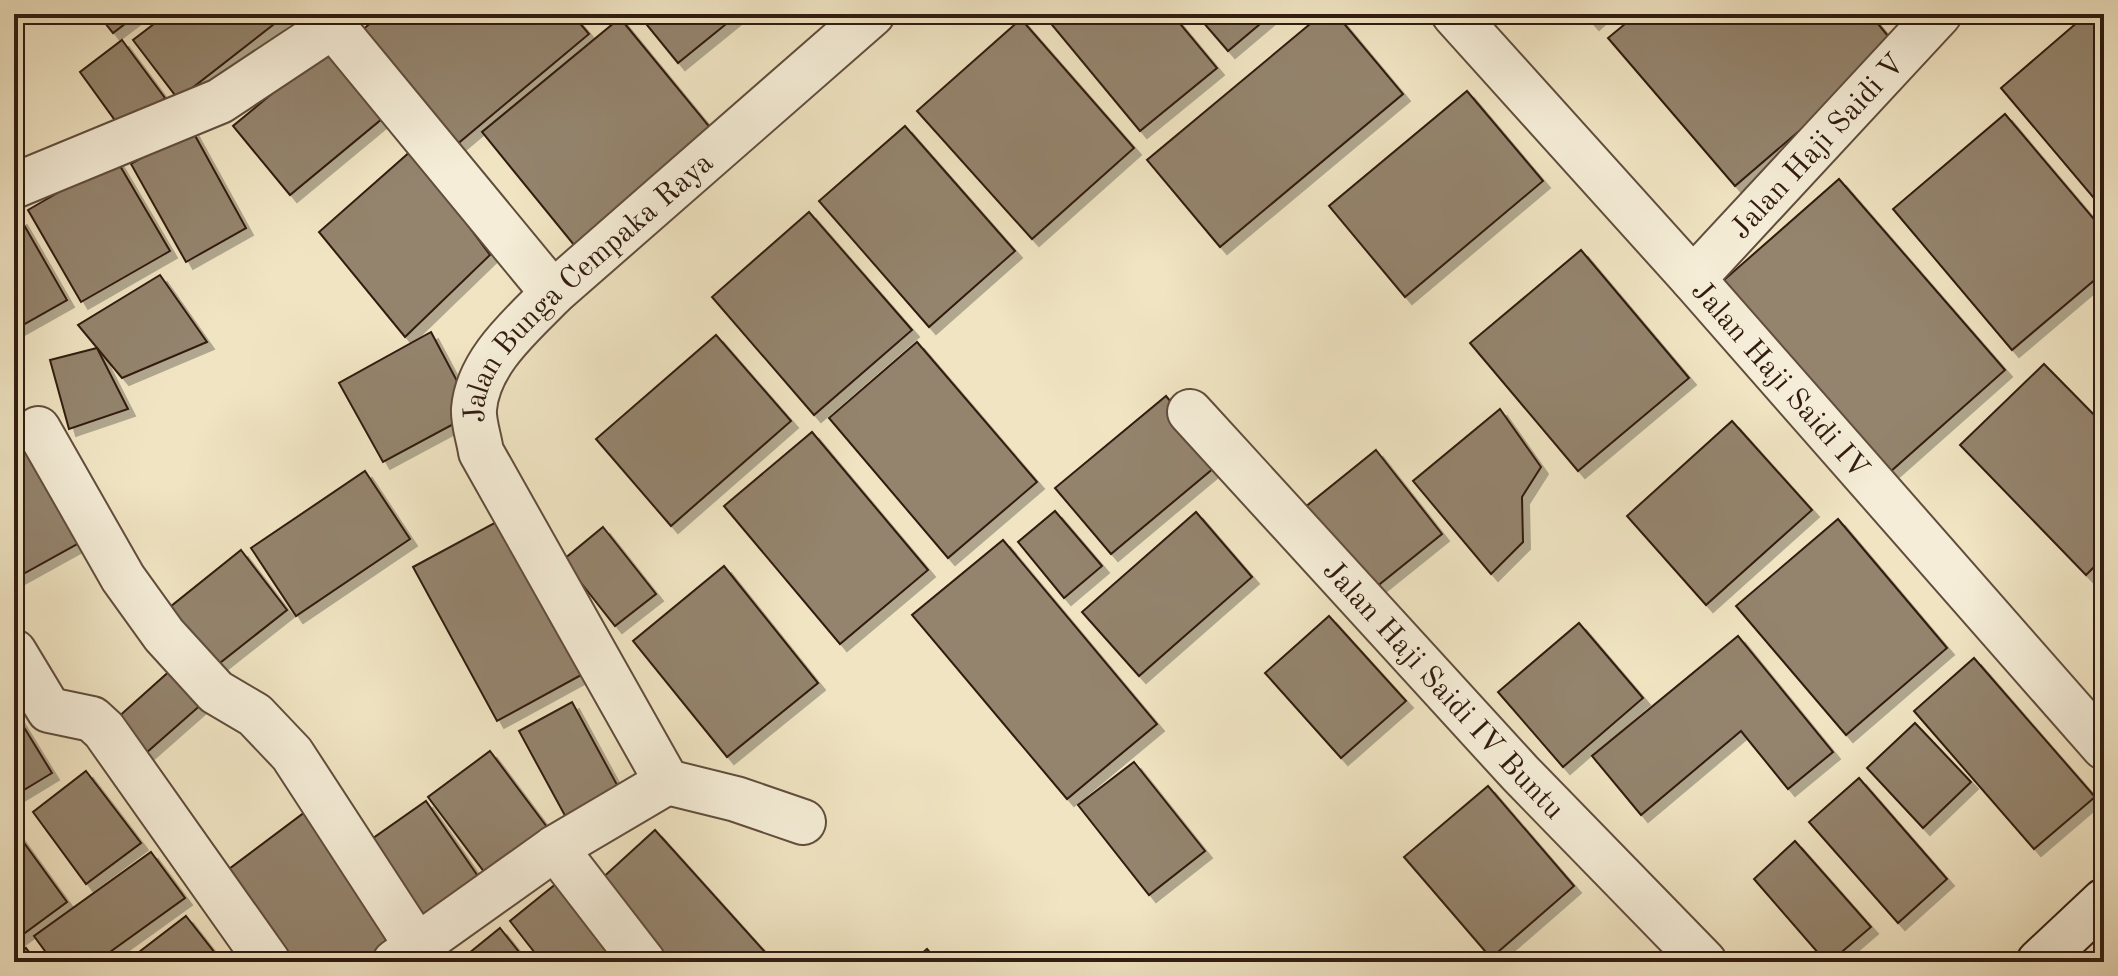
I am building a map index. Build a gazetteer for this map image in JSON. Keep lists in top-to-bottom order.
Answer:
{
  "streets": {
    "street": [
      "Jalan Haji Saidi V",
      "Jalan Bunga Cempaka Raya",
      "Jalan Haji Saidi IV",
      "Jalan Haji Saidi IV Buntu"
    ]
  },
  "crossings": [
    ["Jalan Haji Saidi V", "Jalan Haji Saidi IV"]
  ]
}
